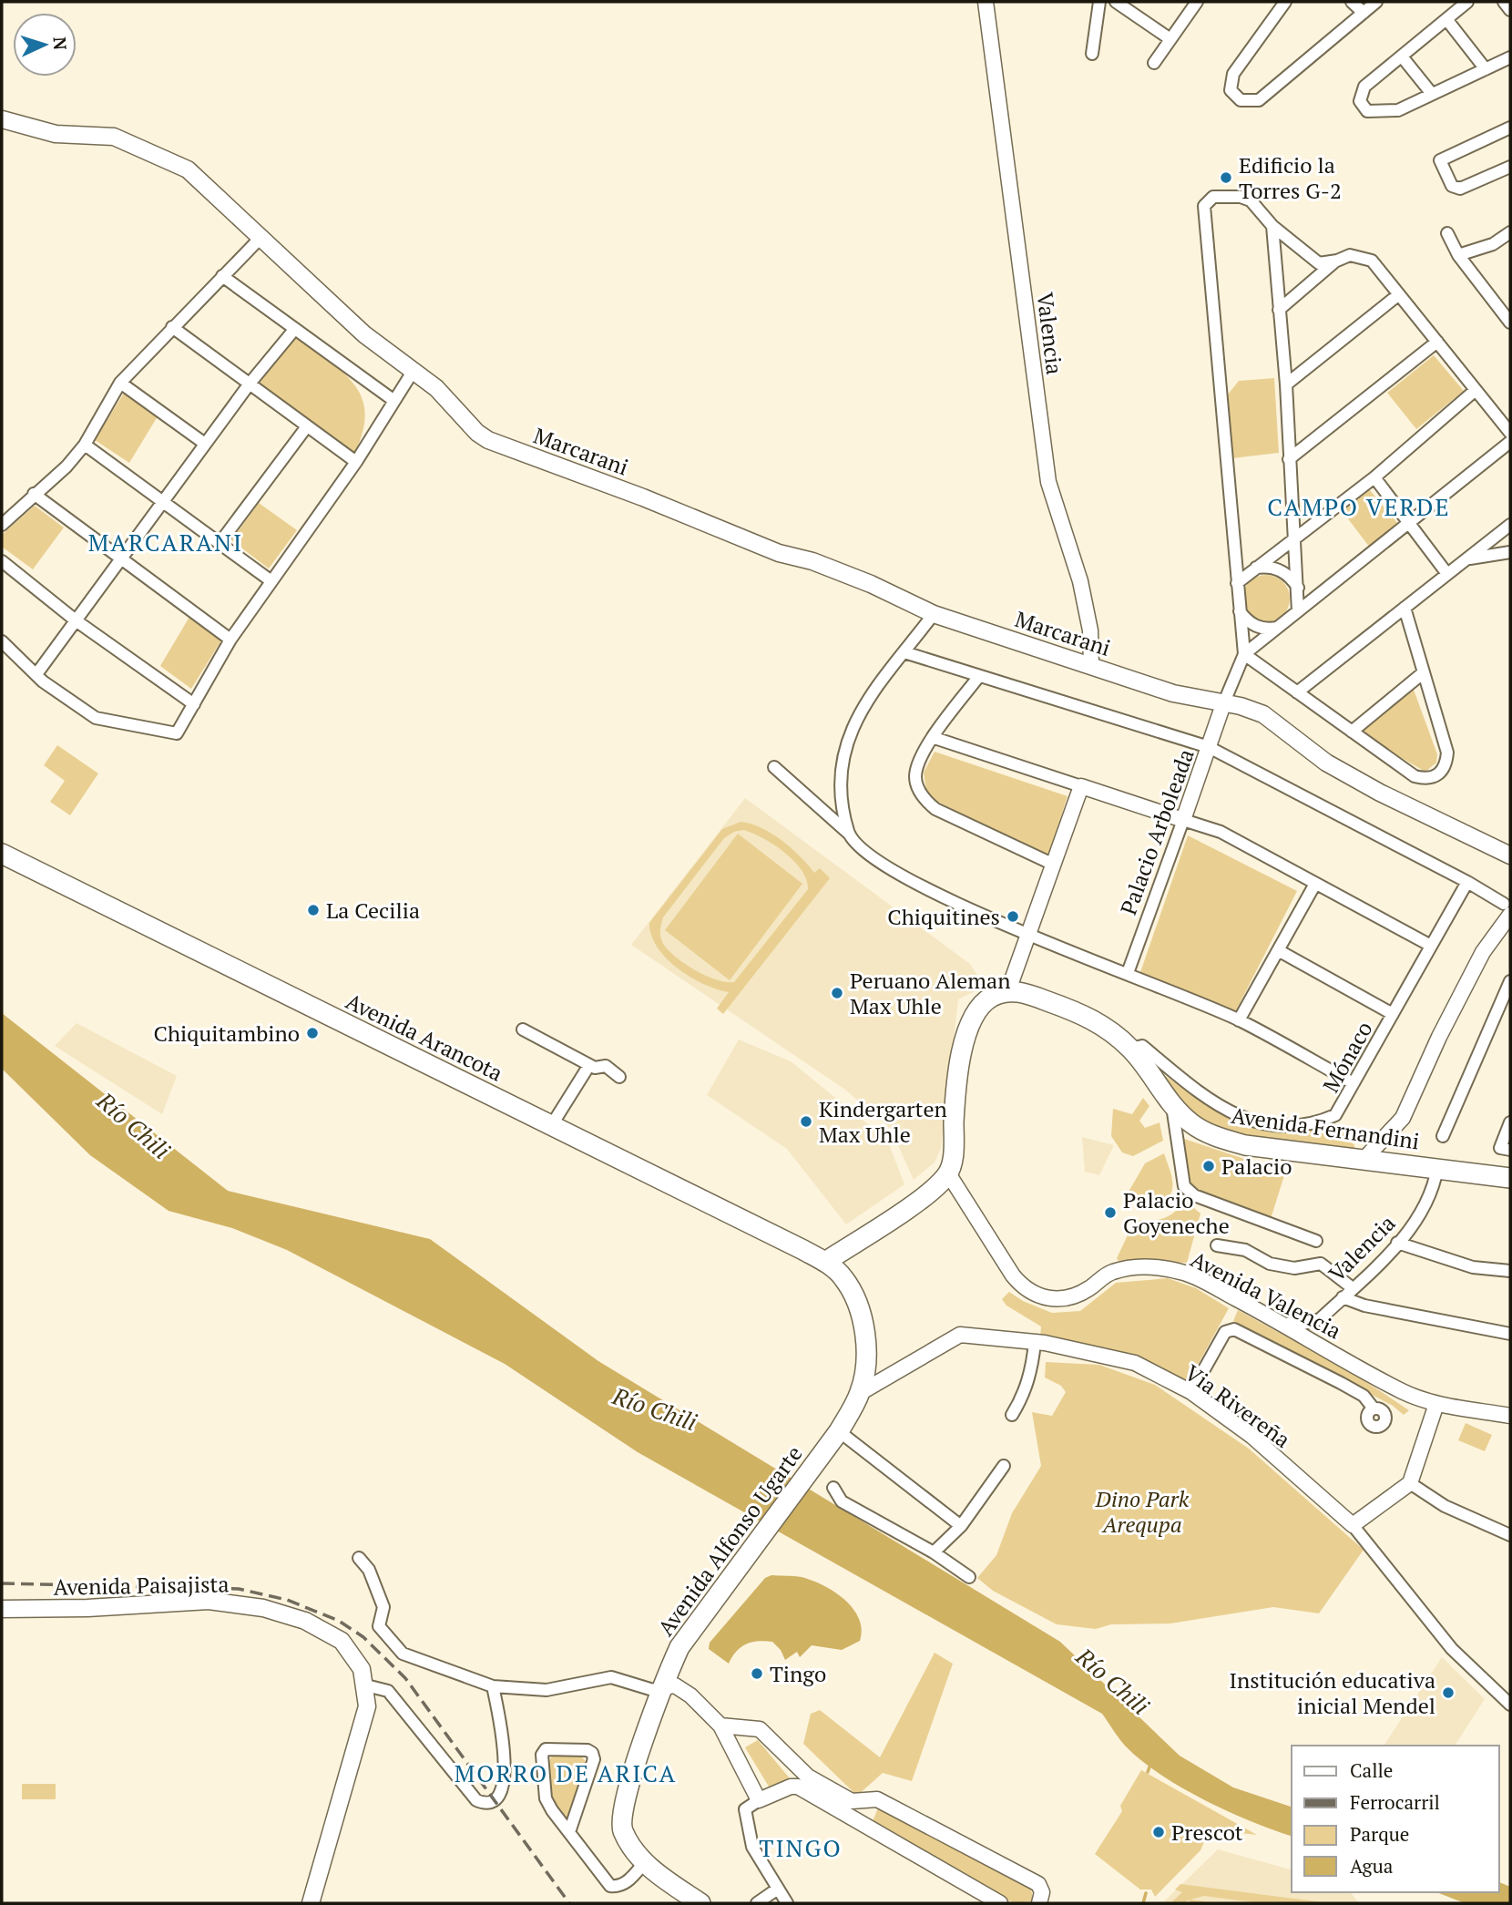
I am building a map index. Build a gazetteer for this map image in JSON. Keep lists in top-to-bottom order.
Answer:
{
  "streets": {
    "main road": [
      "Marcarani",
      "Avenida Arancota",
      "Avenida Fernandini",
      "Avenida Alfonso Ugarte",
      "Avenida Paisajista"
    ],
    "street": [
      "Valencia",
      "Palacio Arboleada",
      "Mónaco",
      "Avenida Valencia",
      "Via Rivereña"
    ]
  },
  "crossings": [
    ["Valencia", "Marcarani"],
    ["Valencia", "Avenida Fernandini"],
    ["Valencia", "Avenida Valencia"],
    ["Marcarani", "Palacio Arboleada"],
    ["Avenida Arancota", "Avenida Alfonso Ugarte"],
    ["Mónaco", "Avenida Fernandini"],
    ["Via Rivereña", "Avenida Alfonso Ugarte"]
  ],
  "districts": [
    "CAMPO VERDE",
    "MARCARANI",
    "MORRO DE ARICA",
    "TINGO"
  ],
  "water": ["Río Chili"],
  "parks": ["Dino Park Arequpa"],
  "places": [
    "Edificio la Torres G-2",
    "La Cecilia",
    "Chiquitines",
    "Peruano Aleman Max Uhle",
    "Chiquitambino",
    "Kindergarten Max Uhle",
    "Palacio",
    "Palacio Goyeneche",
    "Tingo",
    "Institución educativa inicial Mendel",
    "Prescot"
  ],
  "legend": [
    "Calle",
    "Ferrocarril",
    "Parque",
    "Agua"
  ],
  "north": "right"
}
